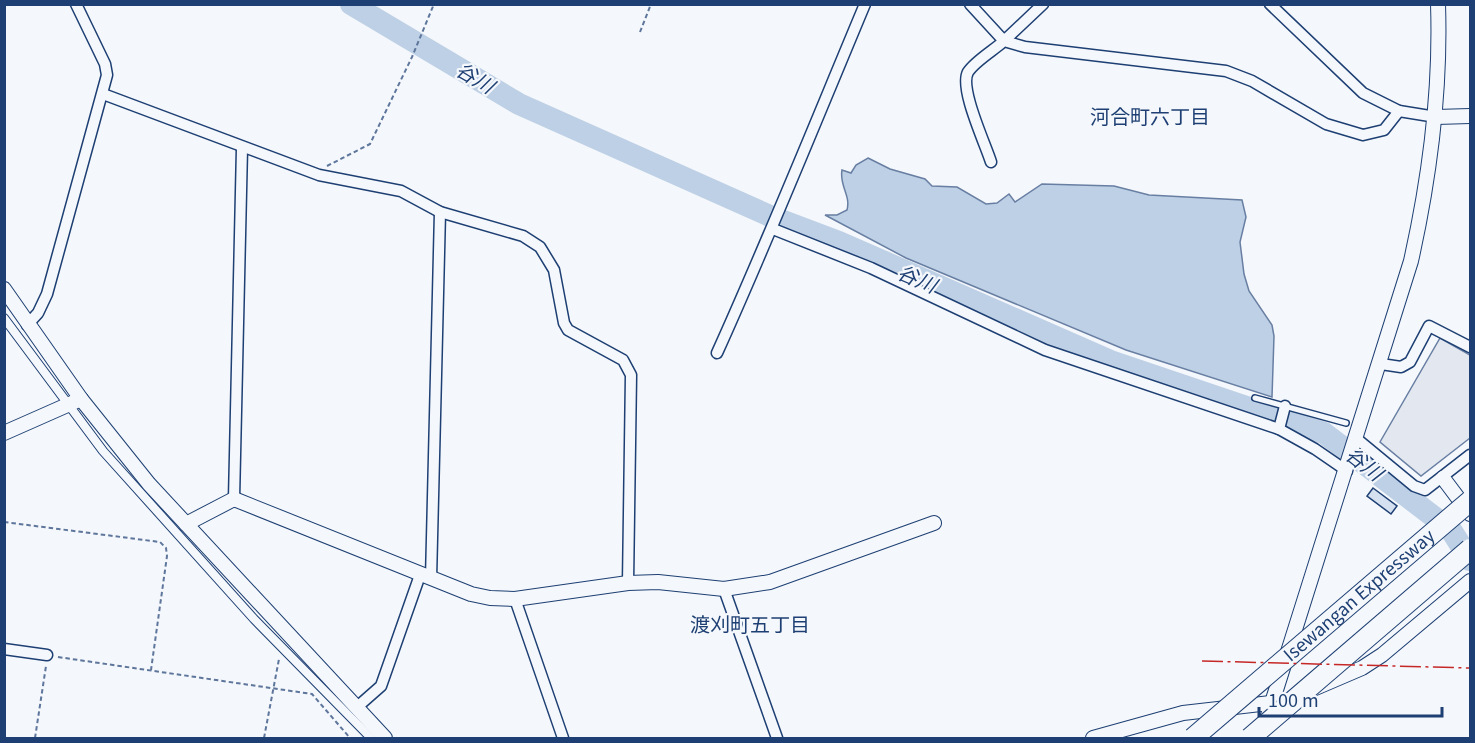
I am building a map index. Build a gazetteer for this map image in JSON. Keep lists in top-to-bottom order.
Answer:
{
  "streets": {
    "highway": ["Isewangan Expressway"]
  },
  "districts": ["河合町六丁目", "渡刈町五丁目"],
  "water": ["谷川"],
  "scale_bar": "100 m"
}
